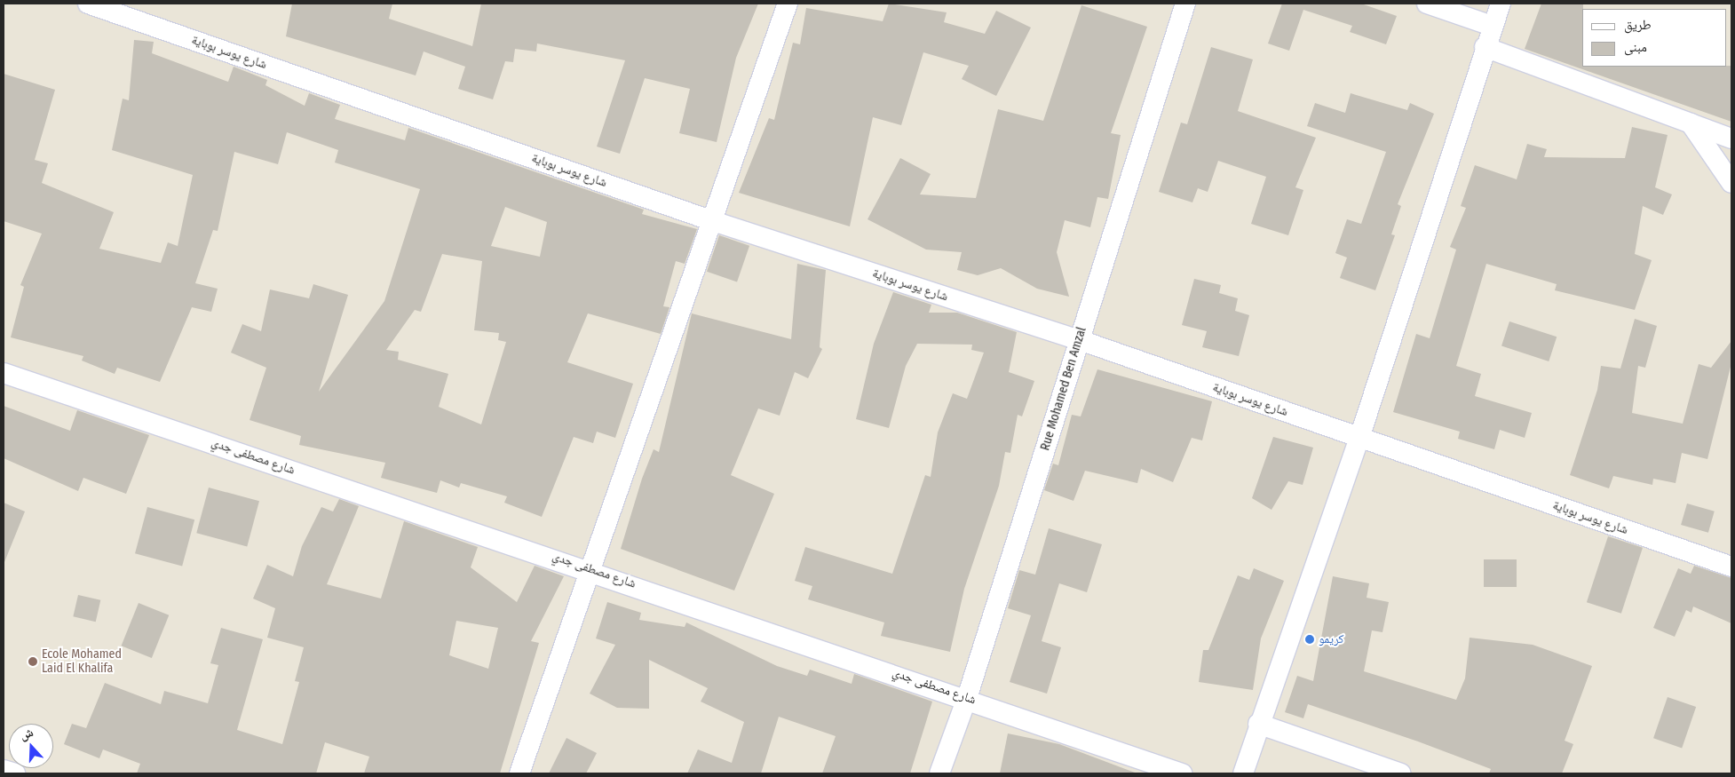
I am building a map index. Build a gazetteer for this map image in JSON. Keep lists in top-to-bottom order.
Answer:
{
  "streets": {
    "street": ["شارع يوسر بوباية", "Rue Mohamed Ben Amzal", "شارع مصطفى جدي"]
  },
  "crossings": [
    ["شارع يوسر بوباية", "Rue Mohamed Ben Amzal"],
    ["Rue Mohamed Ben Amzal", "شارع مصطفى جدي"]
  ],
  "places": ["كريمو", "Ecole Mohamed Laid El Khalifa"],
  "legend": ["طريق", "مبنى"],
  "north": "top"
}
